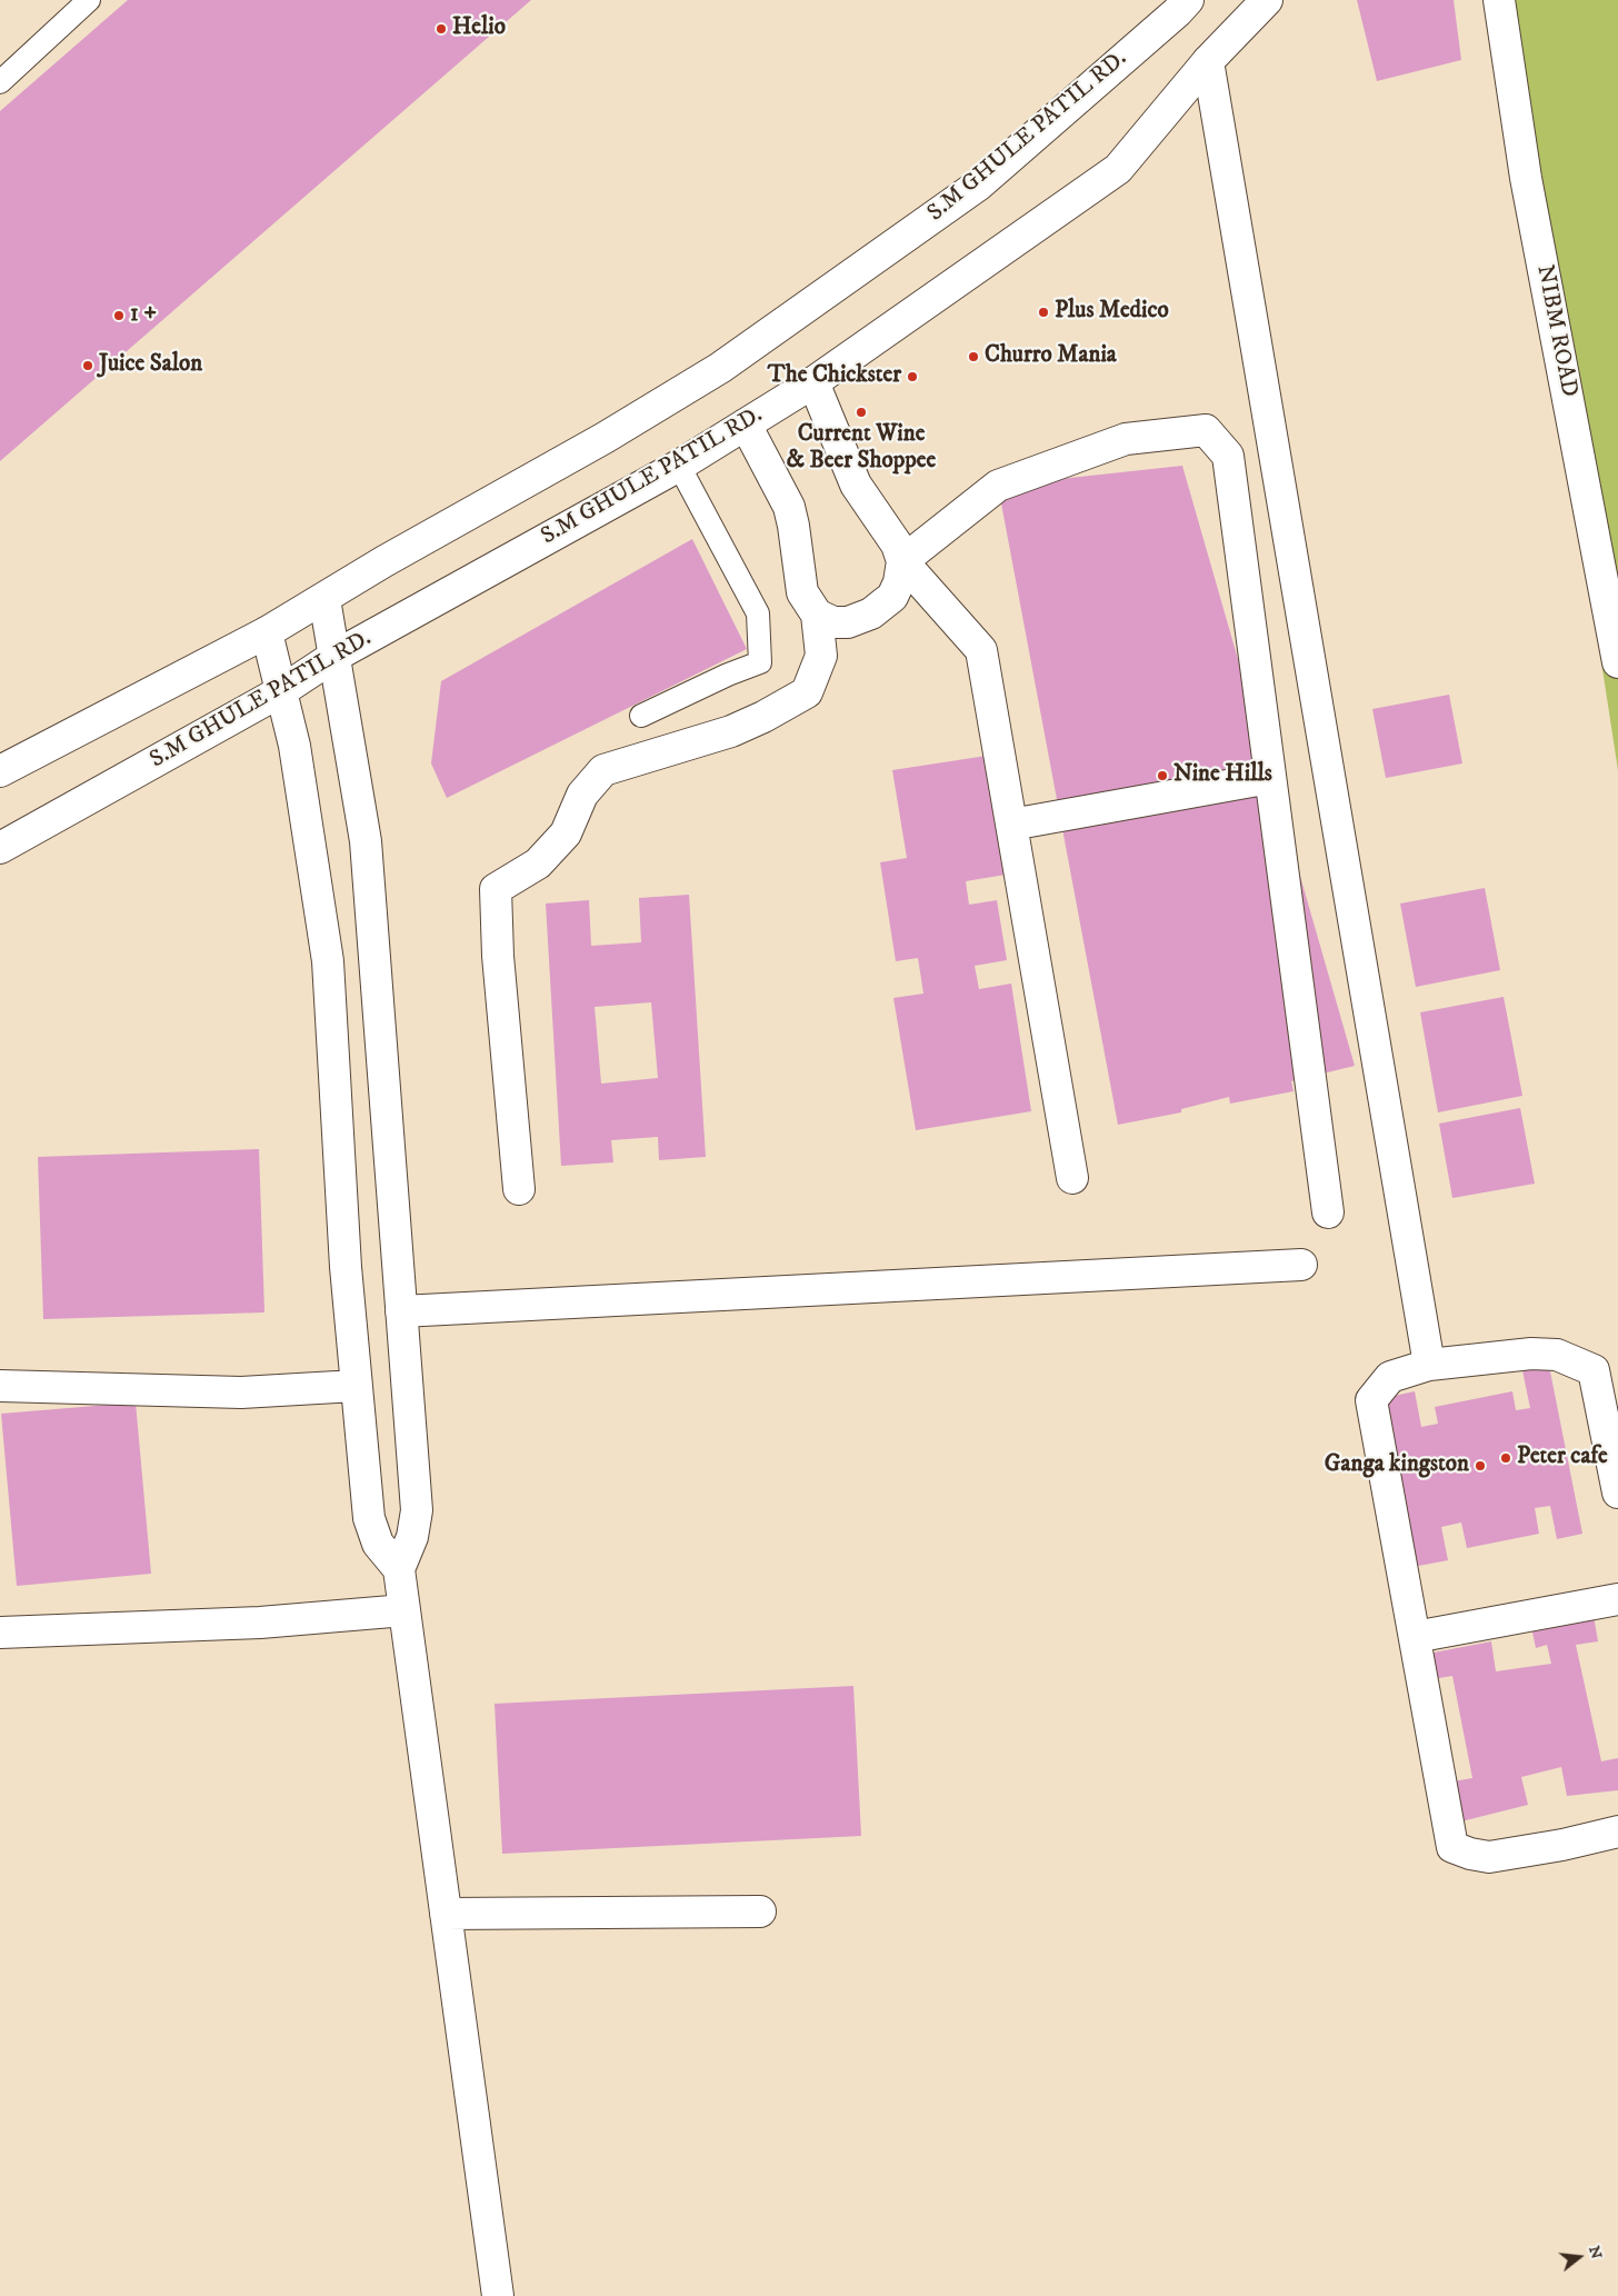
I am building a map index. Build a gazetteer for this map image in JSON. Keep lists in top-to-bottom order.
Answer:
{
  "streets": {
    "street": ["S.M GHULE PATIL RD.", "NIBM ROAD"]
  },
  "places": [
    "Helio",
    "Plus Medico",
    "1 +",
    "Churro Mania",
    "Juice Salon",
    "The Chickster",
    "Current Wine & Beer Shoppee",
    "Nine Hills",
    "Peter cafe",
    "Ganga kingston"
  ],
  "north": "right"
}
